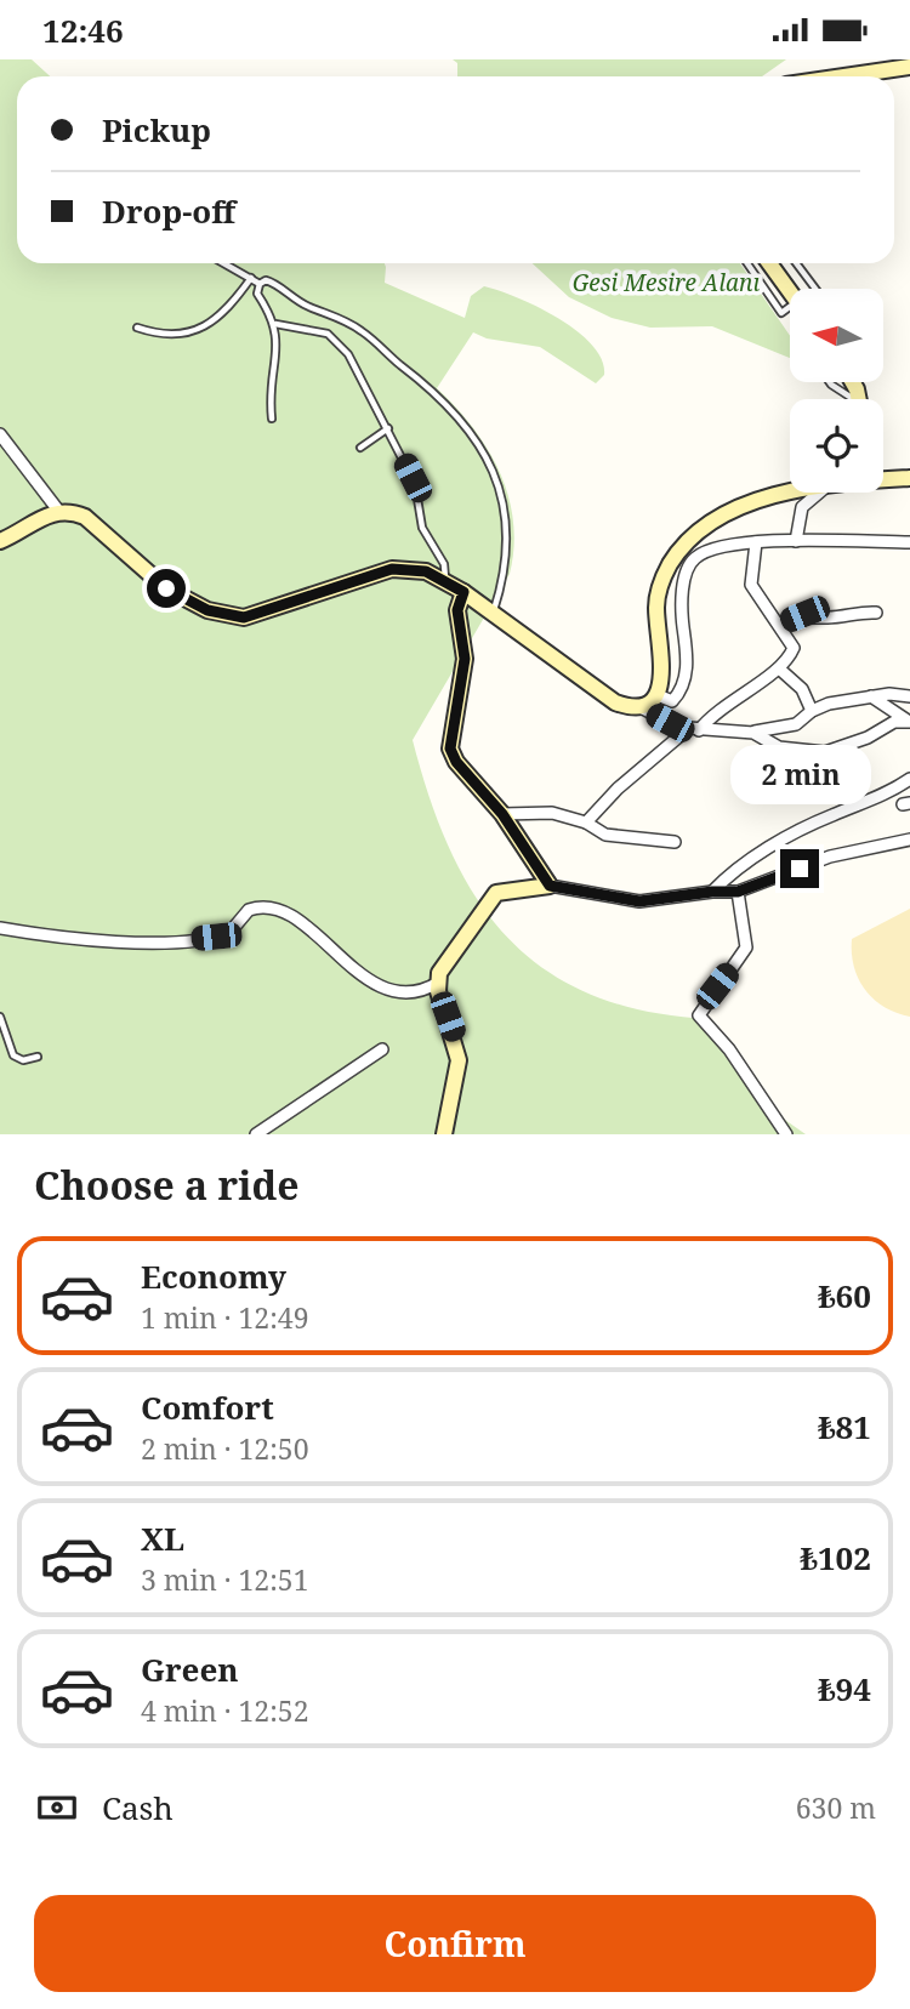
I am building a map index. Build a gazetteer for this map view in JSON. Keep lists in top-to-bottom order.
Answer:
{
  "parks": ["Gesi Mesire Alanı"],
  "north": "left",
  "page": {
    "status": "12:46",
    "banner": ["Pickup", "Drop-off"],
    "bubble": "2 min",
    "heading": "Choose a ride",
    "list": [
      {
        "name": "Economy",
        "note": "1 min · 12:49",
        "value": "₺60"
      },
      {
        "name": "Comfort",
        "note": "2 min · 12:50",
        "value": "₺81"
      },
      {
        "name": "XL",
        "note": "3 min · 12:51",
        "value": "₺102"
      },
      {
        "name": "Green",
        "note": "4 min · 12:52",
        "value": "₺94"
      }
    ],
    "pay": ["Cash", "630 m"],
    "buttons": "Confirm"
  }
}
